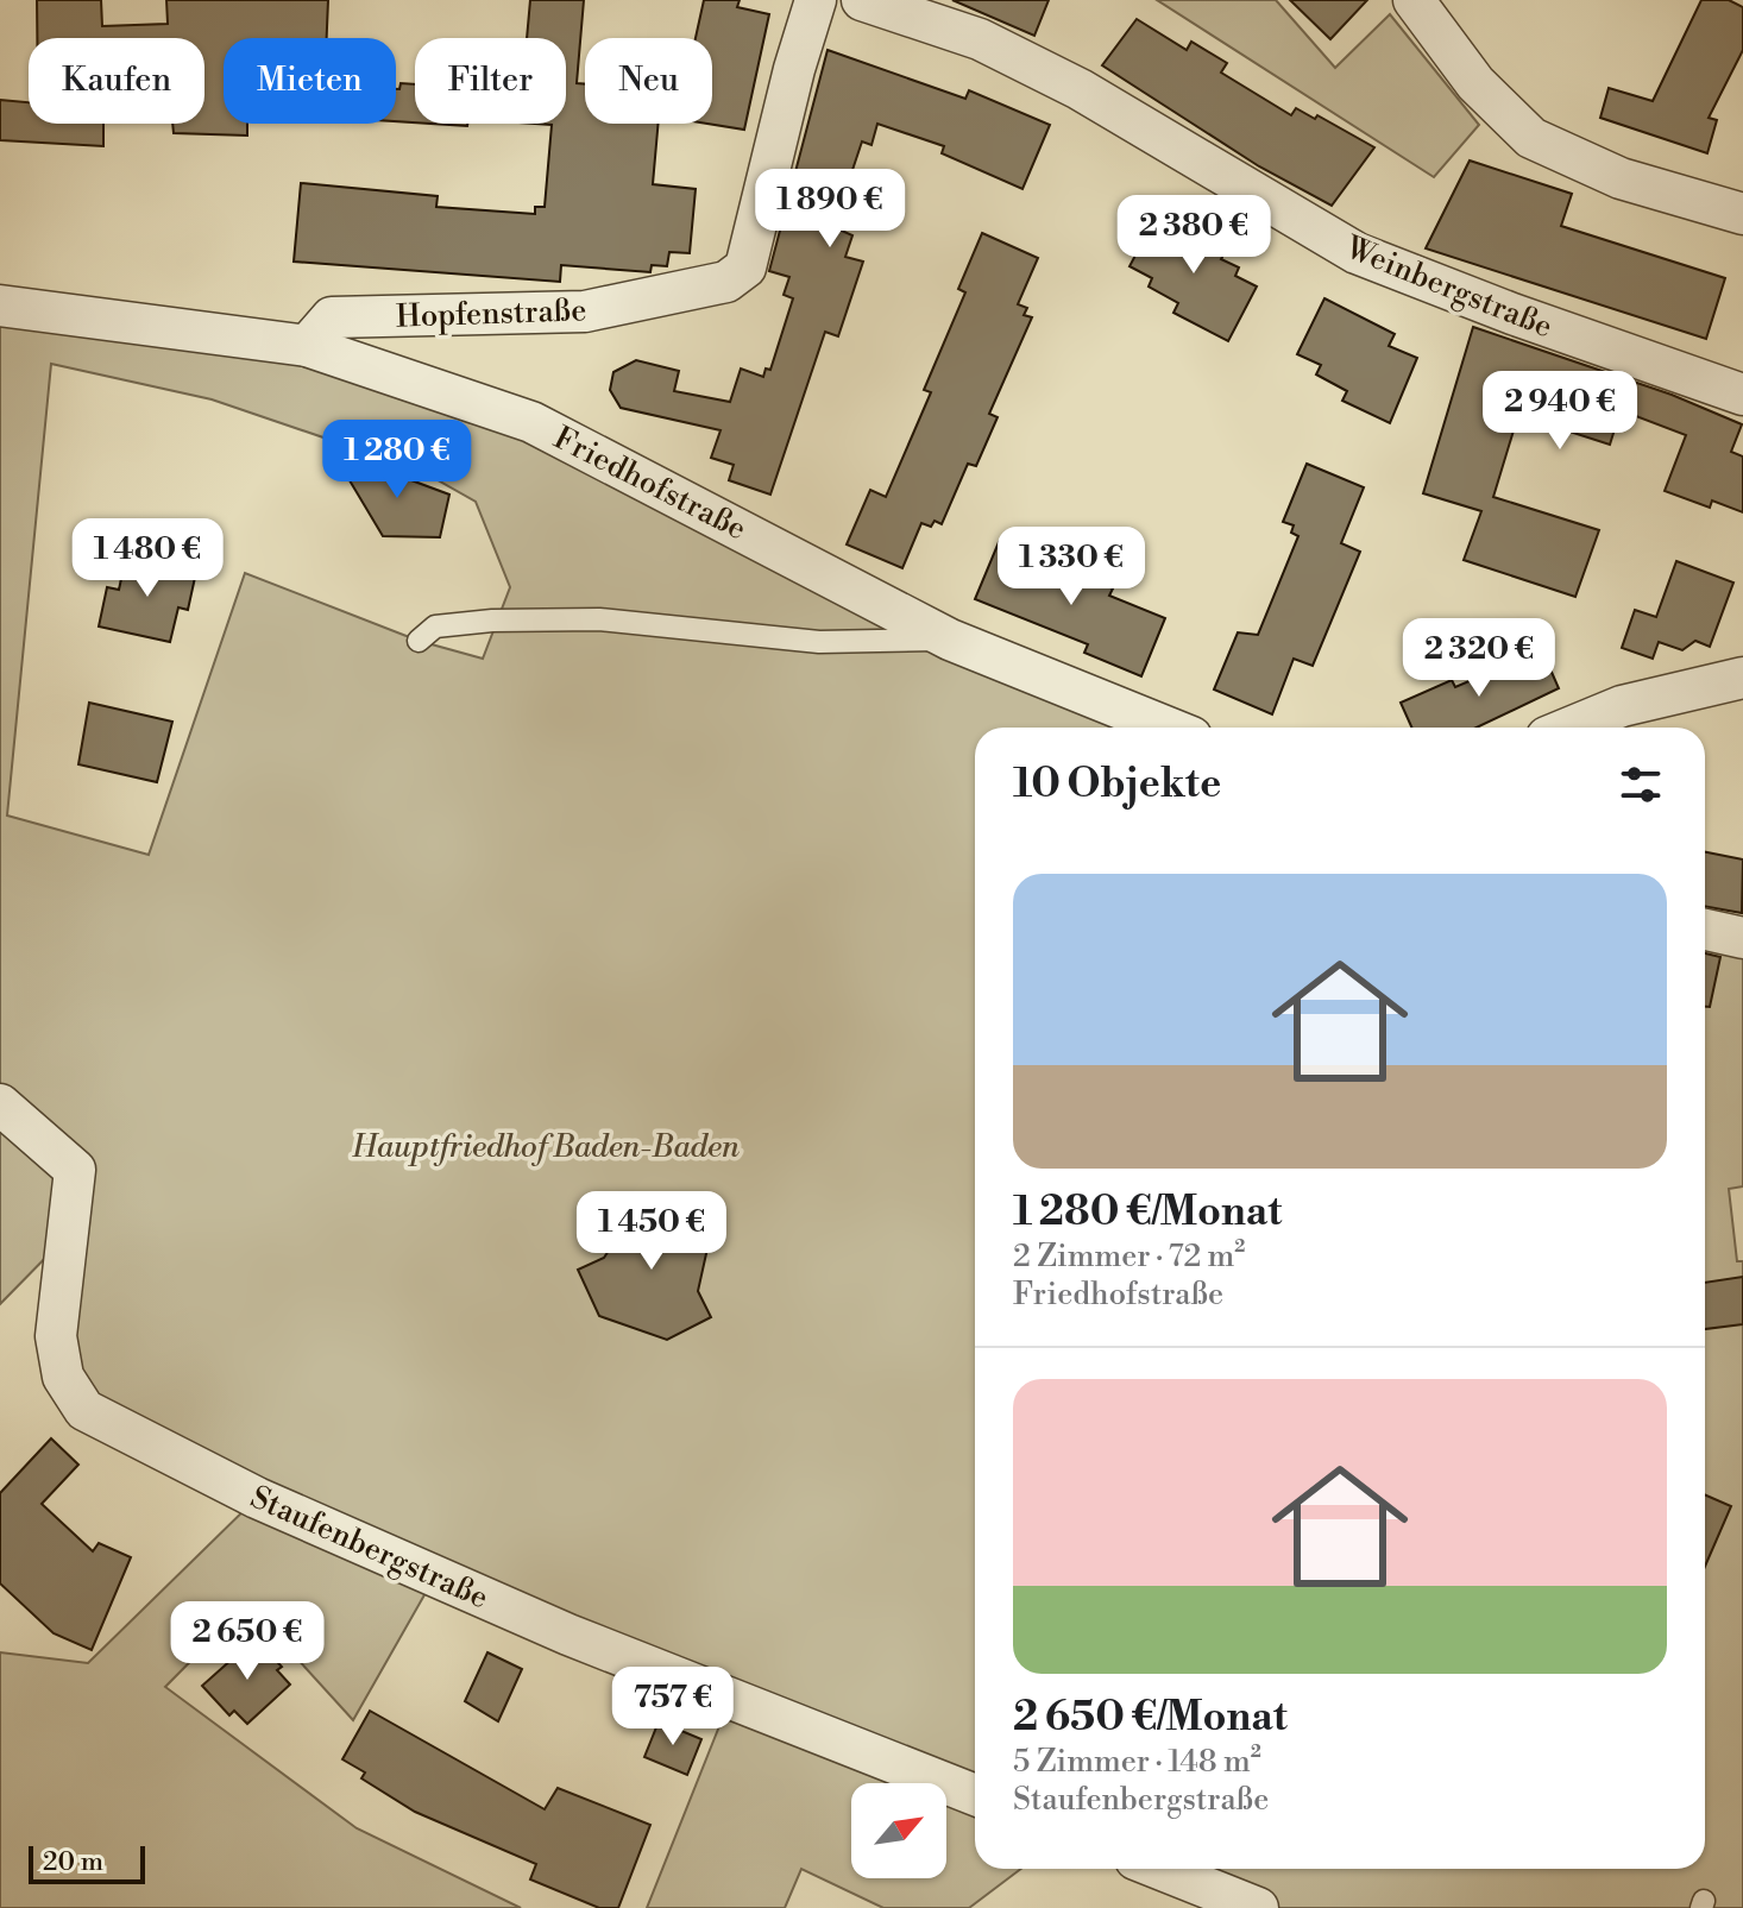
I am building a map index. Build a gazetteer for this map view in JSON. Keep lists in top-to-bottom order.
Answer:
{
  "streets": {
    "street": [
      "Weinbergstraße",
      "Hopfenstraße",
      "Friedhofstraße",
      "Staufenbergstraße"
    ]
  },
  "crossings": [
    ["Hopfenstraße", "Friedhofstraße"]
  ],
  "parks": ["Hauptfriedhof Baden-Baden"],
  "scale_bar": "20 m",
  "north": "top right",
  "page": {
    "chip": [
      "Kaufen",
      "Mieten",
      "Filter",
      "Neu"
    ],
    "price": [
      "1 890 €",
      "2 380 €",
      "2 940 €",
      "1 280 €",
      "1 480 €",
      "1 330 €",
      "2 320 €",
      "1 450 €",
      "2 650 €",
      "757 €"
    ],
    "heading": "10 Objekte",
    "list": [
      {
        "name": "1 280 €/Monat",
        "note": "2 Zimmer · 72 m² · Friedhofstraße"
      },
      {
        "name": "2 650 €/Monat",
        "note": "5 Zimmer · 148 m² · Staufenbergstraße"
      }
    ],
    "scale": "20 m"
  }
}
